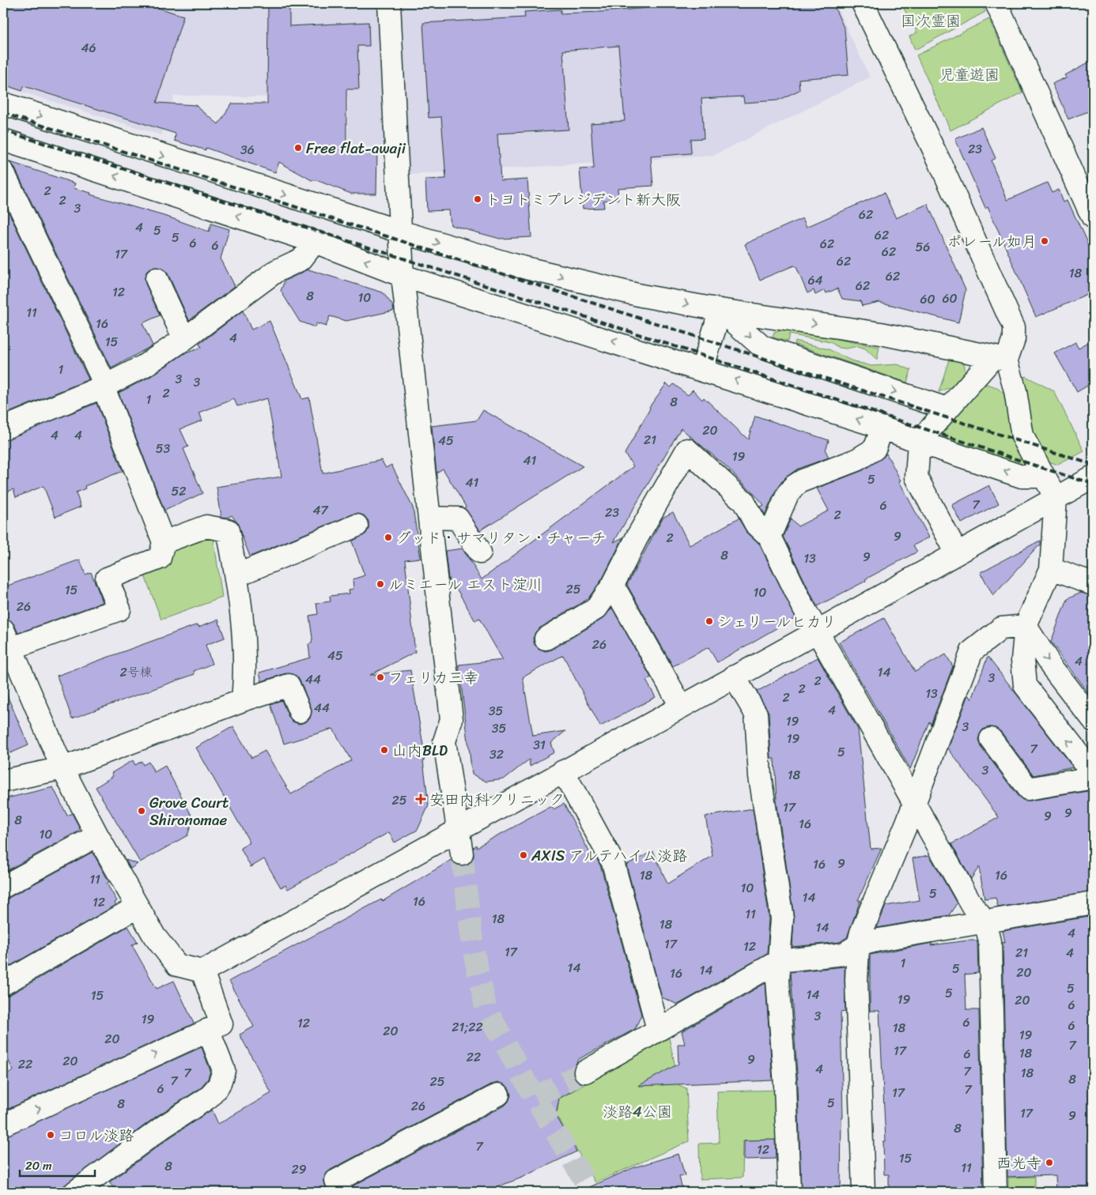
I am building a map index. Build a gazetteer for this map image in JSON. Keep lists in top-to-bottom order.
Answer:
{
  "parks": ["国次霊園", "児童遊園", "淡路4公園"],
  "places": {
    "other": [
      "Free flat-awaji",
      "トヨトミプレジデント新大阪",
      "ポレール如月",
      "グッド・サマリタン・チャーチ",
      "ルミエール エスト淀川",
      "シェリールヒカリ",
      "フェリカ三幸",
      "山内BLD",
      "Grove Court Shironomae",
      "AXIS アルテハイム淡路",
      "コロル淡路",
      "西光寺"
    ],
    "health": ["安田内科クリニック"]
  },
  "house_numbers": [
    "46",
    "23",
    "36",
    "2",
    "2",
    "3",
    "62",
    "4",
    "5",
    "62",
    "5",
    "6",
    "62",
    "6",
    "56",
    "62",
    "17",
    "62",
    "18",
    "62",
    "64",
    "62",
    "12",
    "8",
    "10",
    "60",
    "60",
    "11",
    "16",
    "4",
    "15",
    "1",
    "3",
    "3",
    "2",
    "1",
    "8",
    "20",
    "4",
    "4",
    "21",
    "45",
    "53",
    "19",
    "41",
    "5",
    "41",
    "52",
    "7",
    "6",
    "47",
    "23",
    "2",
    "9",
    "2",
    "8",
    "9",
    "13",
    "25",
    "15",
    "10",
    "26",
    "26",
    "45",
    "4",
    "2号棟",
    "14",
    "3",
    "44",
    "2",
    "2",
    "13",
    "2",
    "44",
    "4",
    "35",
    "19",
    "3",
    "35",
    "19",
    "31",
    "7",
    "5",
    "32",
    "3",
    "18",
    "25",
    "17",
    "9",
    "9",
    "8",
    "16",
    "10",
    "9",
    "16",
    "18",
    "16",
    "11",
    "10",
    "5",
    "14",
    "16",
    "12",
    "11",
    "18",
    "18",
    "14",
    "4",
    "17",
    "12",
    "17",
    "21",
    "4",
    "1",
    "14",
    "5",
    "14",
    "20",
    "16",
    "5",
    "5",
    "14",
    "15",
    "19",
    "20",
    "6",
    "3",
    "19",
    "6",
    "12",
    "6",
    "21;22",
    "18",
    "20",
    "19",
    "20",
    "7",
    "17",
    "18",
    "6",
    "22",
    "9",
    "20",
    "22",
    "4",
    "7",
    "7",
    "18",
    "8",
    "7",
    "25",
    "6",
    "7",
    "17",
    "5",
    "8",
    "26",
    "17",
    "9",
    "8",
    "7",
    "12",
    "15",
    "8",
    "11",
    "29"
  ],
  "scale_bar": "20 m"
}
